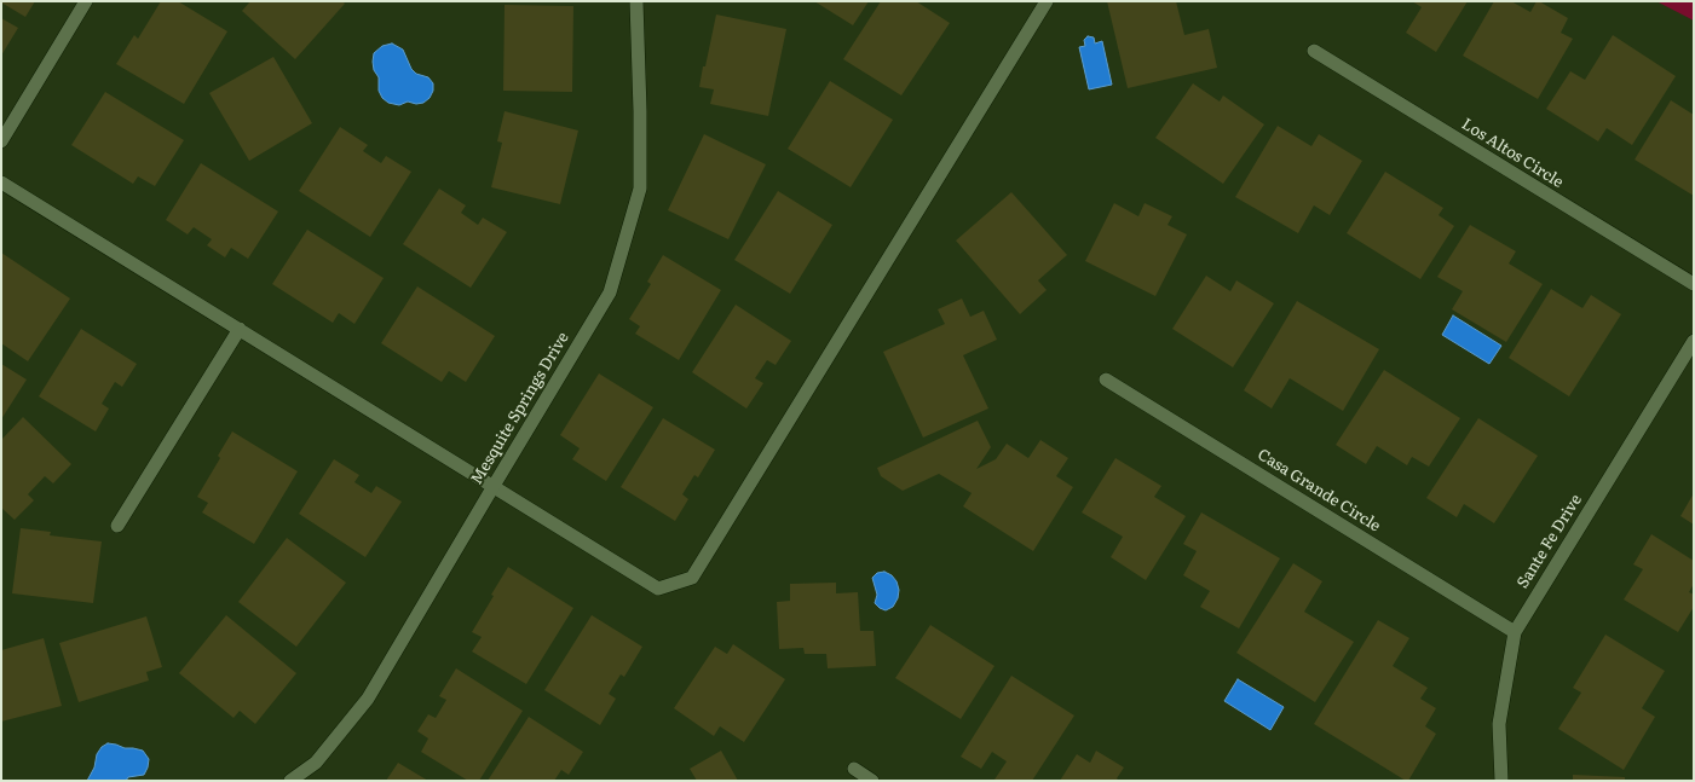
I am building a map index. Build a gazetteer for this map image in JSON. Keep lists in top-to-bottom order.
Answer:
{
  "streets": {
    "street": [
      "Los Altos Circle",
      "Mesquite Springs Drive",
      "Casa Grande Circle",
      "Sante Fe Drive"
    ]
  },
  "crossings": [
    ["Casa Grande Circle", "Sante Fe Drive"]
  ]
}
